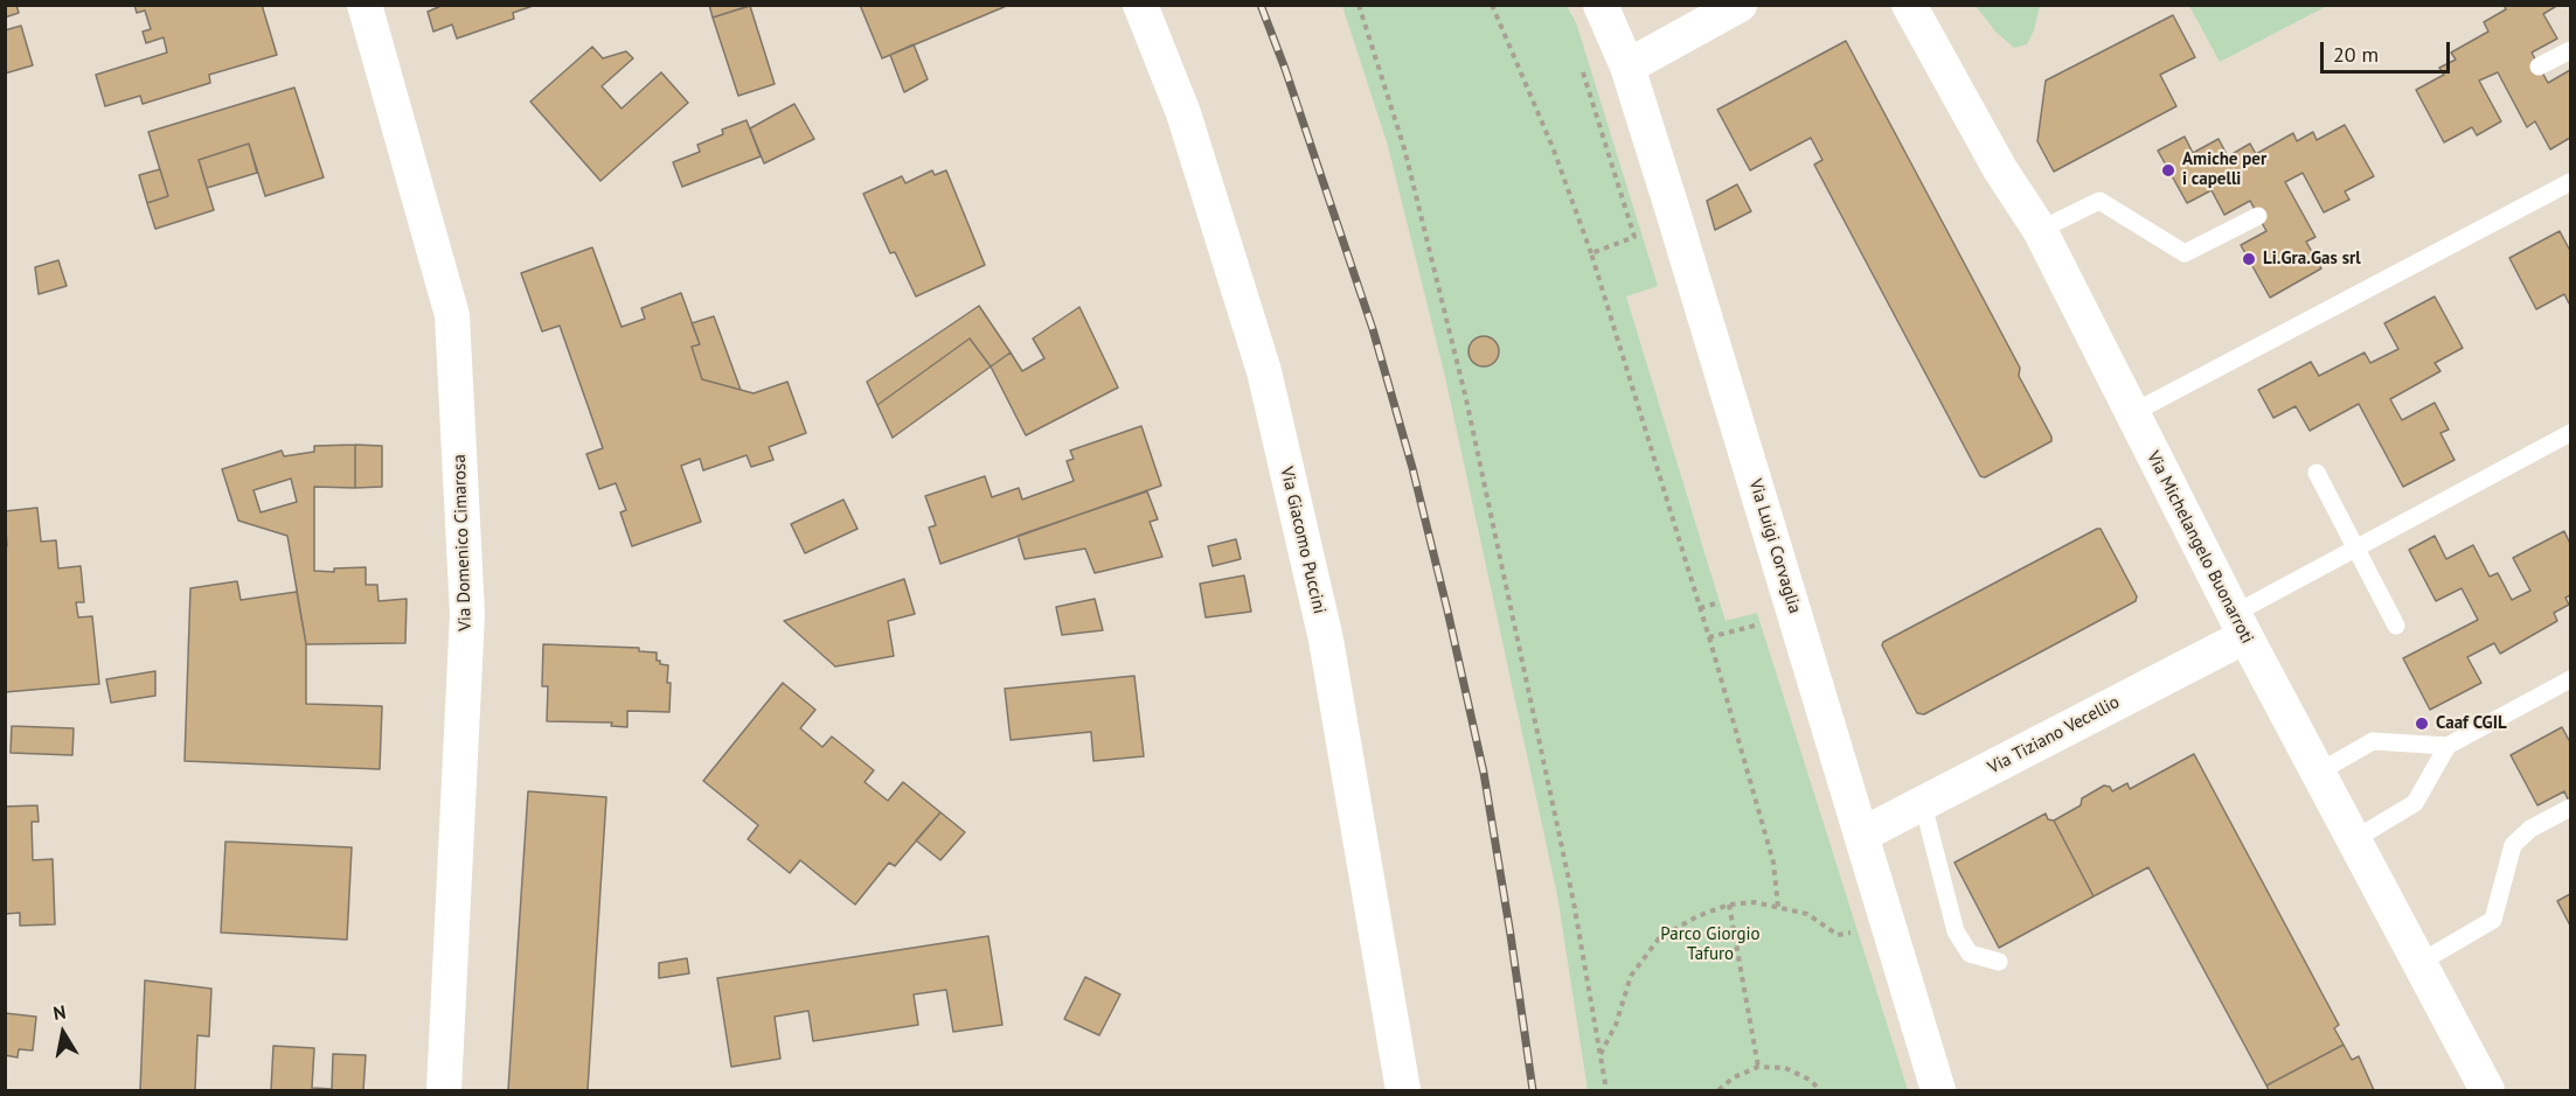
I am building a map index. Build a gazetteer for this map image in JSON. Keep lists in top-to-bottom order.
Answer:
{
  "streets": {
    "street": [
      "Via Giacomo Puccini",
      "Via Domenico Cimarosa",
      "Via Luigi Corvaglia",
      "Via Michelangelo Buonarroti",
      "Via Tiziano Vecellio"
    ]
  },
  "crossings": [
    ["Via Luigi Corvaglia", "Via Tiziano Vecellio"],
    ["Via Michelangelo Buonarroti", "Via Tiziano Vecellio"]
  ],
  "parks": ["Parco Giorgio Tafuro"],
  "places": ["Amiche per i capelli", "Li.Gra.Gas srl", "Caaf CGIL"],
  "scale_bar": "20 m",
  "north": "top"
}
